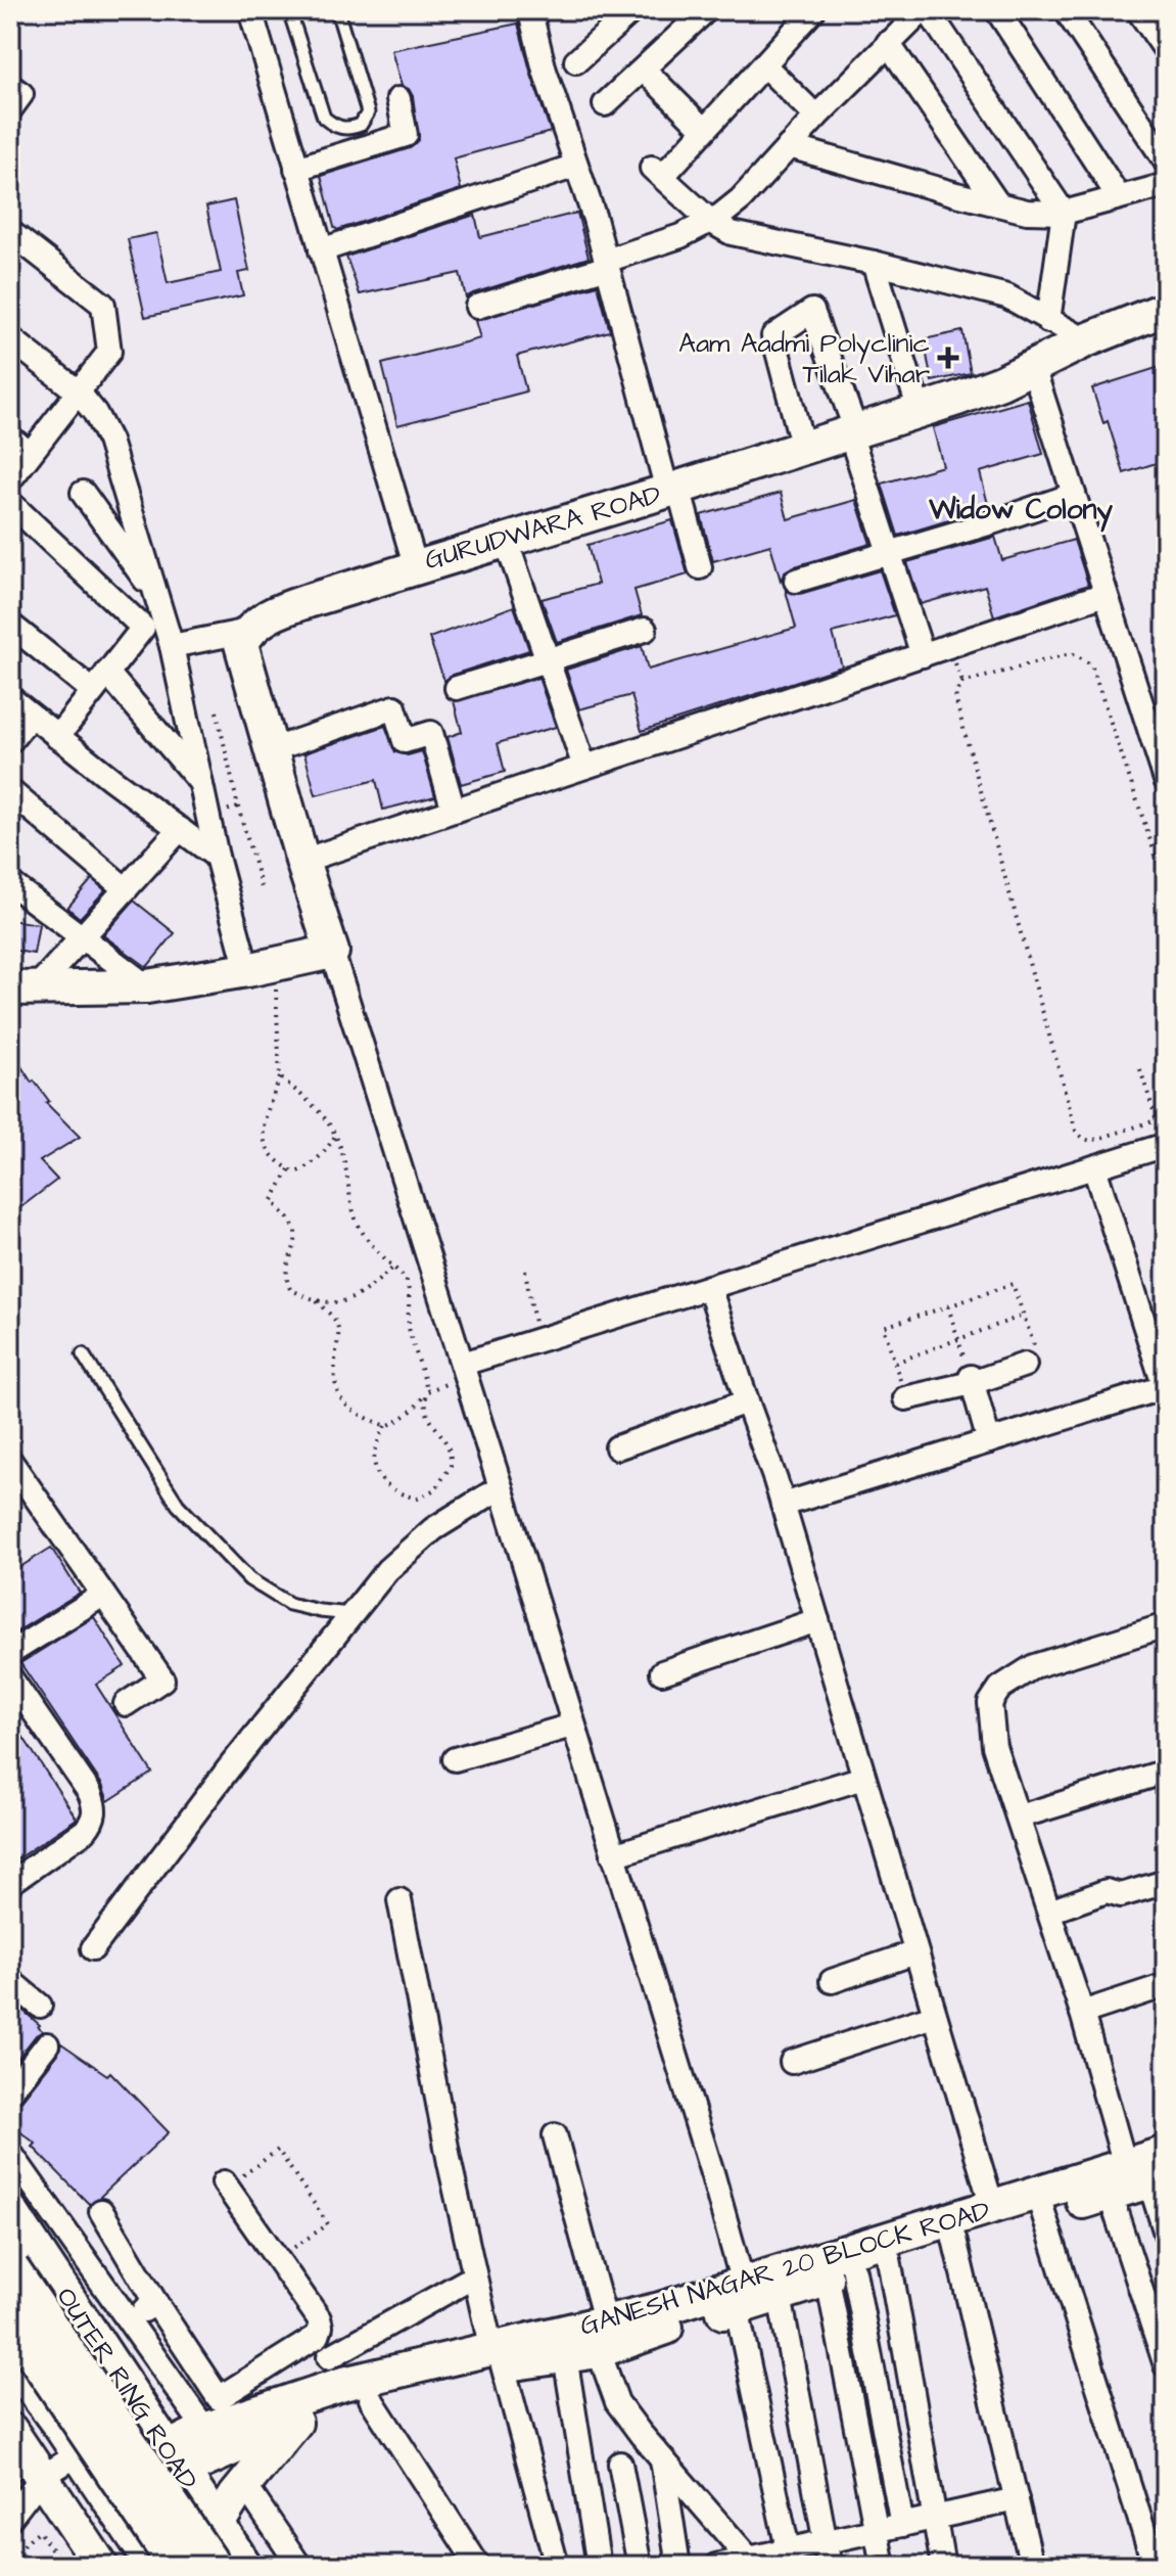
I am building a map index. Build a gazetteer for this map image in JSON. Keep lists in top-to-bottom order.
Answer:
{
  "streets": {
    "main road": ["OUTER RING ROAD"],
    "street": ["GURUDWARA ROAD", "GANESH NAGAR 20 BLOCK ROAD"]
  },
  "crossings": [
    ["GANESH NAGAR 20 BLOCK ROAD", "OUTER RING ROAD"]
  ],
  "districts": ["Widow Colony"],
  "places": {
    "health": ["Aam Aadmi Polyclinic Tilak Vihar"]
  }
}
